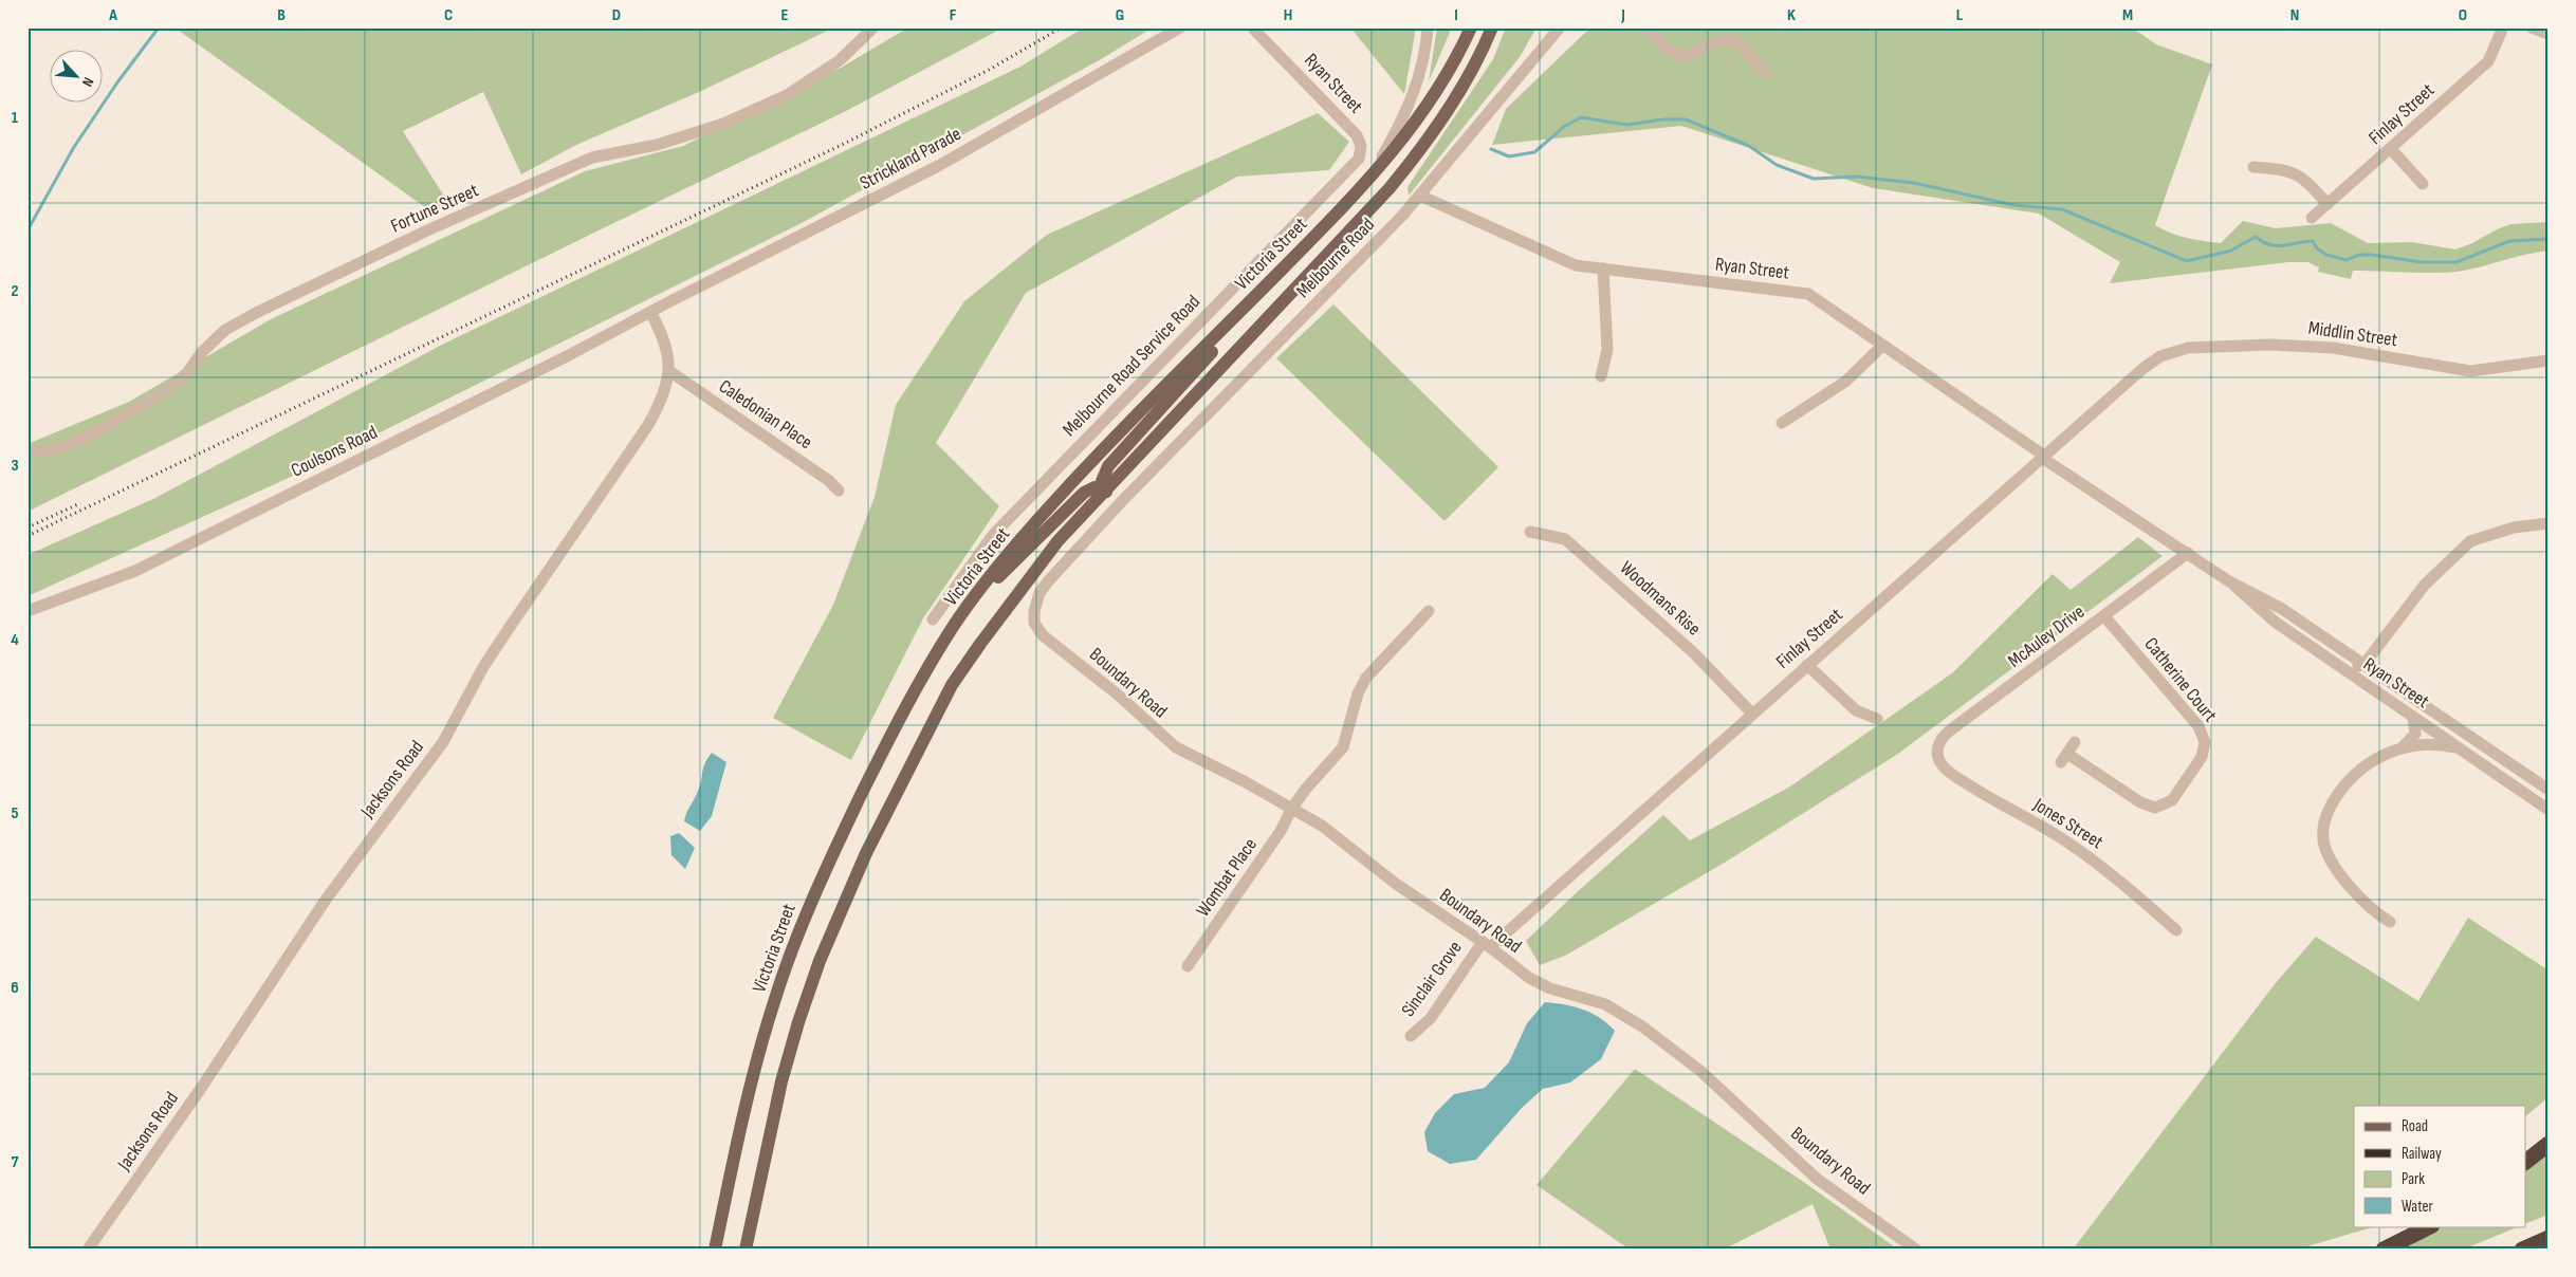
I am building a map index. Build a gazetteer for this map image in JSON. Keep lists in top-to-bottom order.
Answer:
{
  "streets": {
    "main road": ["Victoria Street"],
    "street": [
      "Ryan Street",
      "Finlay Street",
      "Strickland Parade",
      "Fortune Street",
      "Melbourne Road",
      "Middlin Street",
      "Melbourne Road Service Road",
      "Caledonian Place",
      "Coulsons Road",
      "Woodmans Rise",
      "McAuley Drive",
      "Catherine Court",
      "Boundary Road",
      "Jacksons Road",
      "Jones Street",
      "Wombat Place",
      "Sinclair Grove"
    ]
  },
  "crossings": [
    ["Ryan Street", "Finlay Street"],
    ["Ryan Street", "Melbourne Road"],
    ["Ryan Street", "Melbourne Road Service Road"],
    ["Ryan Street", "McAuley Drive"],
    ["Finlay Street", "Middlin Street"],
    ["Finlay Street", "Woodmans Rise"],
    ["Finlay Street", "Boundary Road"],
    ["Finlay Street", "Sinclair Grove"],
    ["Strickland Parade", "Coulsons Road"],
    ["Strickland Parade", "Jacksons Road"],
    ["Melbourne Road", "Boundary Road"],
    ["Caledonian Place", "Jacksons Road"],
    ["Coulsons Road", "Jacksons Road"],
    ["McAuley Drive", "Catherine Court"],
    ["McAuley Drive", "Jones Street"],
    ["Boundary Road", "Wombat Place"],
    ["Boundary Road", "Sinclair Grove"]
  ],
  "legend": [
    "Road",
    "Railway",
    "Park",
    "Water"
  ],
  "north": "bottom right",
  "grid": {
    "columns": [
      "A",
      "B",
      "C",
      "D",
      "E",
      "F",
      "G",
      "H",
      "I",
      "J",
      "K",
      "L",
      "M",
      "N",
      "O"
    ],
    "rows": [
      "1",
      "2",
      "3",
      "4",
      "5",
      "6",
      "7"
    ]
  }
}
